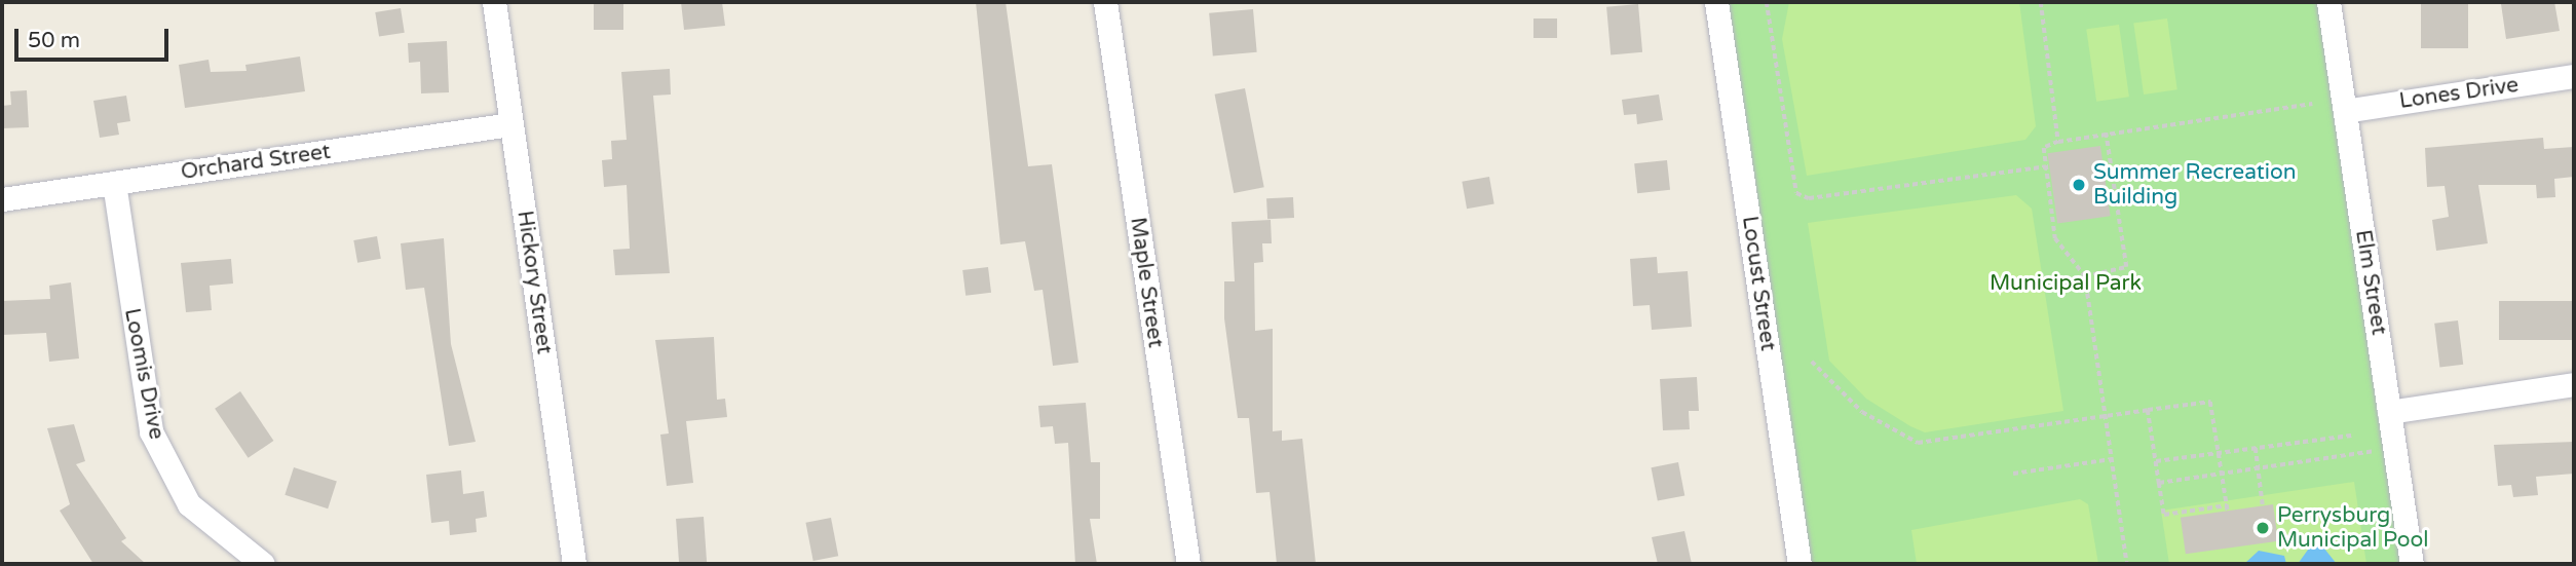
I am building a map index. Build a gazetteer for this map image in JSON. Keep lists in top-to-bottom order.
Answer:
{
  "streets": {
    "street": [
      "Lones Drive",
      "Orchard Street",
      "Hickory Street",
      "Maple Street",
      "Elm Street",
      "Locust Street",
      "Loomis Drive"
    ]
  },
  "crossings": [
    ["Lones Drive", "Elm Street"],
    ["Orchard Street", "Hickory Street"],
    ["Orchard Street", "Loomis Drive"]
  ],
  "parks": ["Municipal Park"],
  "places": ["Summer Recreation Building", "Perrysburg Municipal Pool"],
  "scale_bar": "50 m"
}
